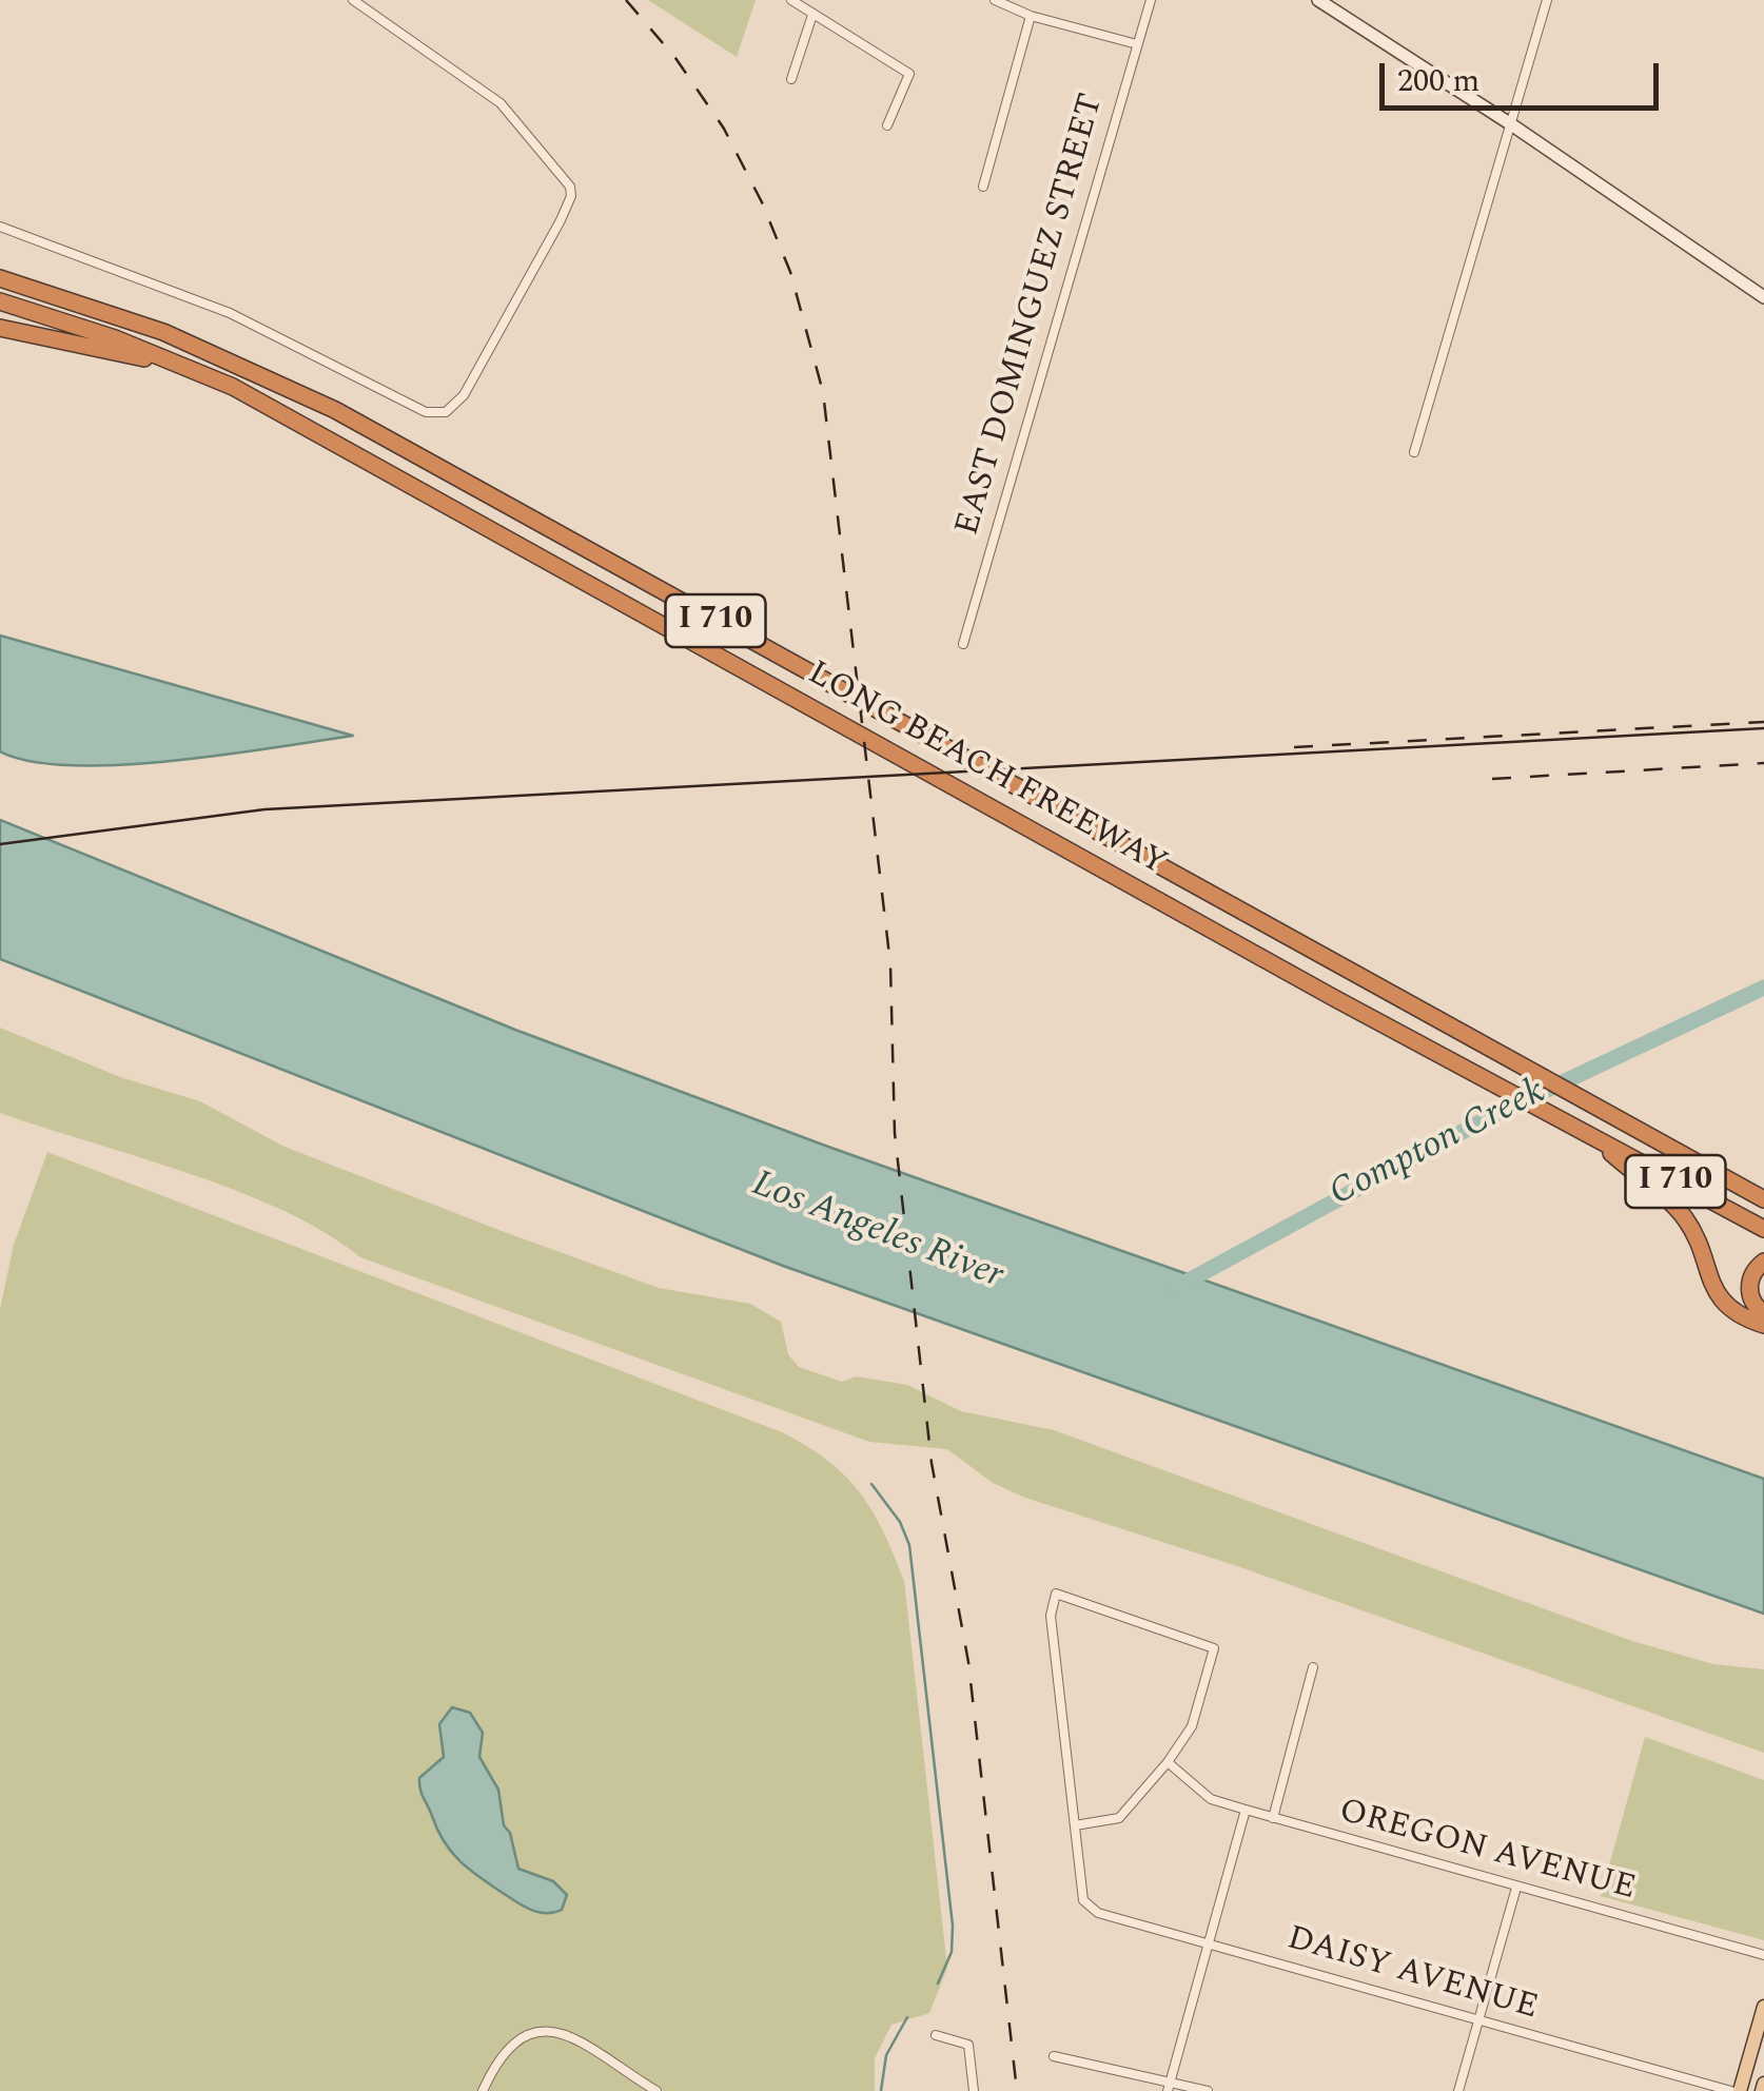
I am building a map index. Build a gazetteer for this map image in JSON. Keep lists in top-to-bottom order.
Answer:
{
  "streets": {
    "highway": ["I 710", "LONG BEACH FREEWAY"],
    "street": ["EAST DOMINGUEZ STREET", "OREGON AVENUE", "DAISY AVENUE"]
  },
  "water": ["Compton Creek", "Los Angeles River"],
  "scale_bar": "200 m"
}
